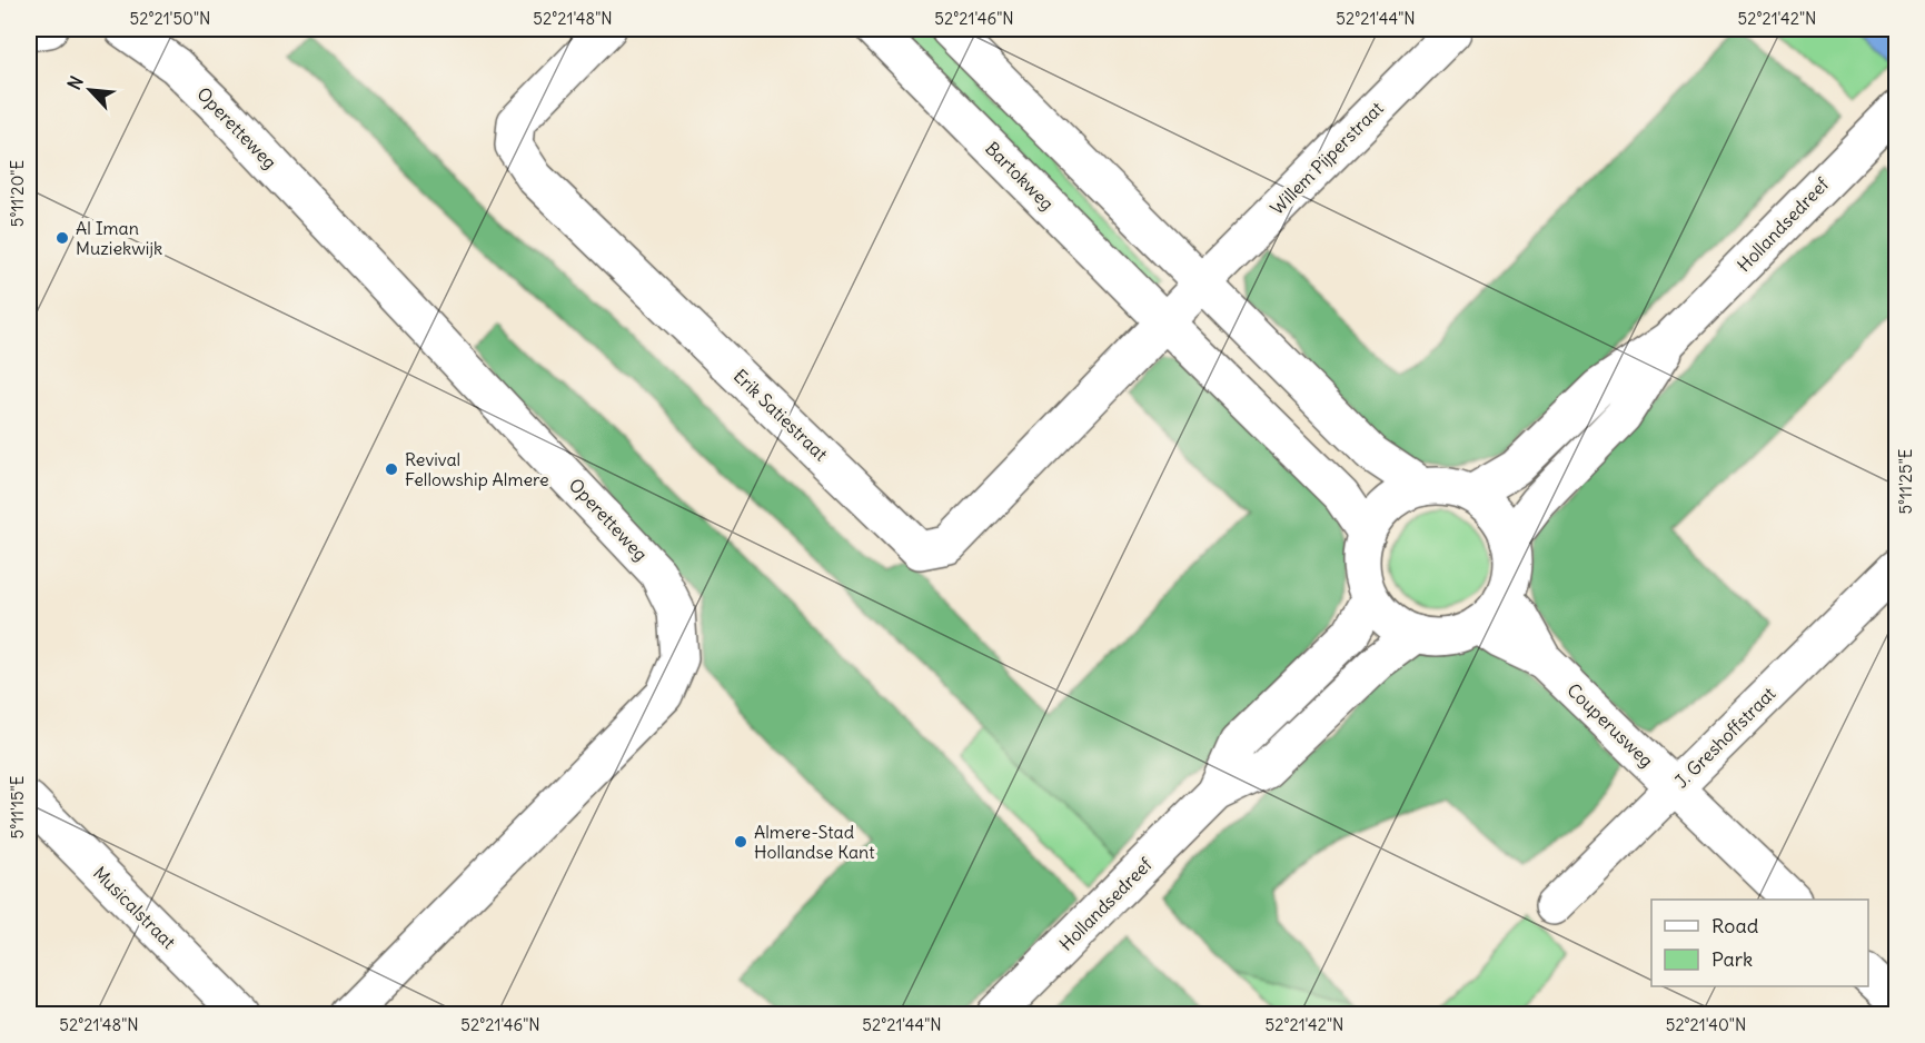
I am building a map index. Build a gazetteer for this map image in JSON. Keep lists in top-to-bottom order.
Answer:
{
  "streets": {
    "street": [
      "Operetteweg",
      "Willem Pijperstraat",
      "Bartokweg",
      "Hollandsedreef",
      "Erik Satiestraat",
      "Couperusweg",
      "J. Greshoffstraat",
      "Musicalstraat"
    ]
  },
  "crossings": [
    ["Bartokweg", "Hollandsedreef"],
    ["Bartokweg", "Erik Satiestraat"],
    ["Bartokweg", "Couperusweg"],
    ["Hollandsedreef", "Couperusweg"],
    ["Couperusweg", "J. Greshoffstraat"]
  ],
  "places": ["Al Iman Muziekwijk", "Revival Fellowship Almere", "Almere-Stad Hollandse Kant"],
  "legend": ["Road", "Park"],
  "north": "top left",
  "coordinates": [
    "52°21'50\"N",
    "52°21'48\"N",
    "52°21'46\"N",
    "52°21'44\"N",
    "52°21'42\"N",
    "5°11'20\"E",
    "5°11'25\"E",
    "5°11'15\"E",
    "52°21'40\"N"
  ]
}
